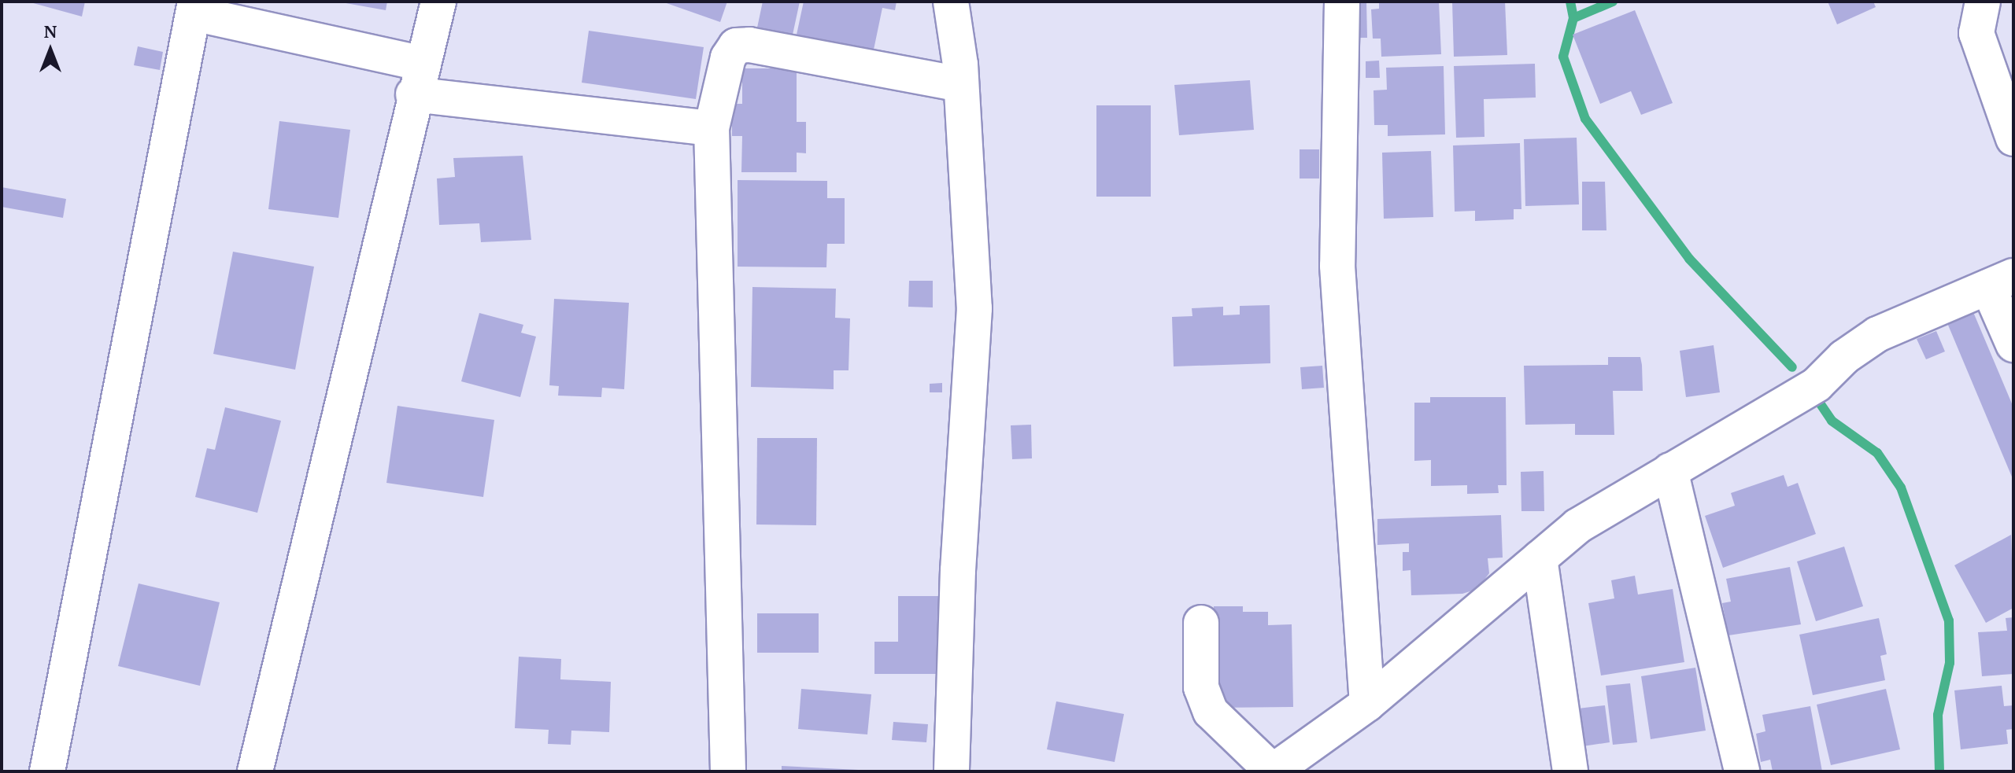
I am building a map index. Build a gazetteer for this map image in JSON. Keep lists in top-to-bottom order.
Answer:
{
  "north": "top"
}
